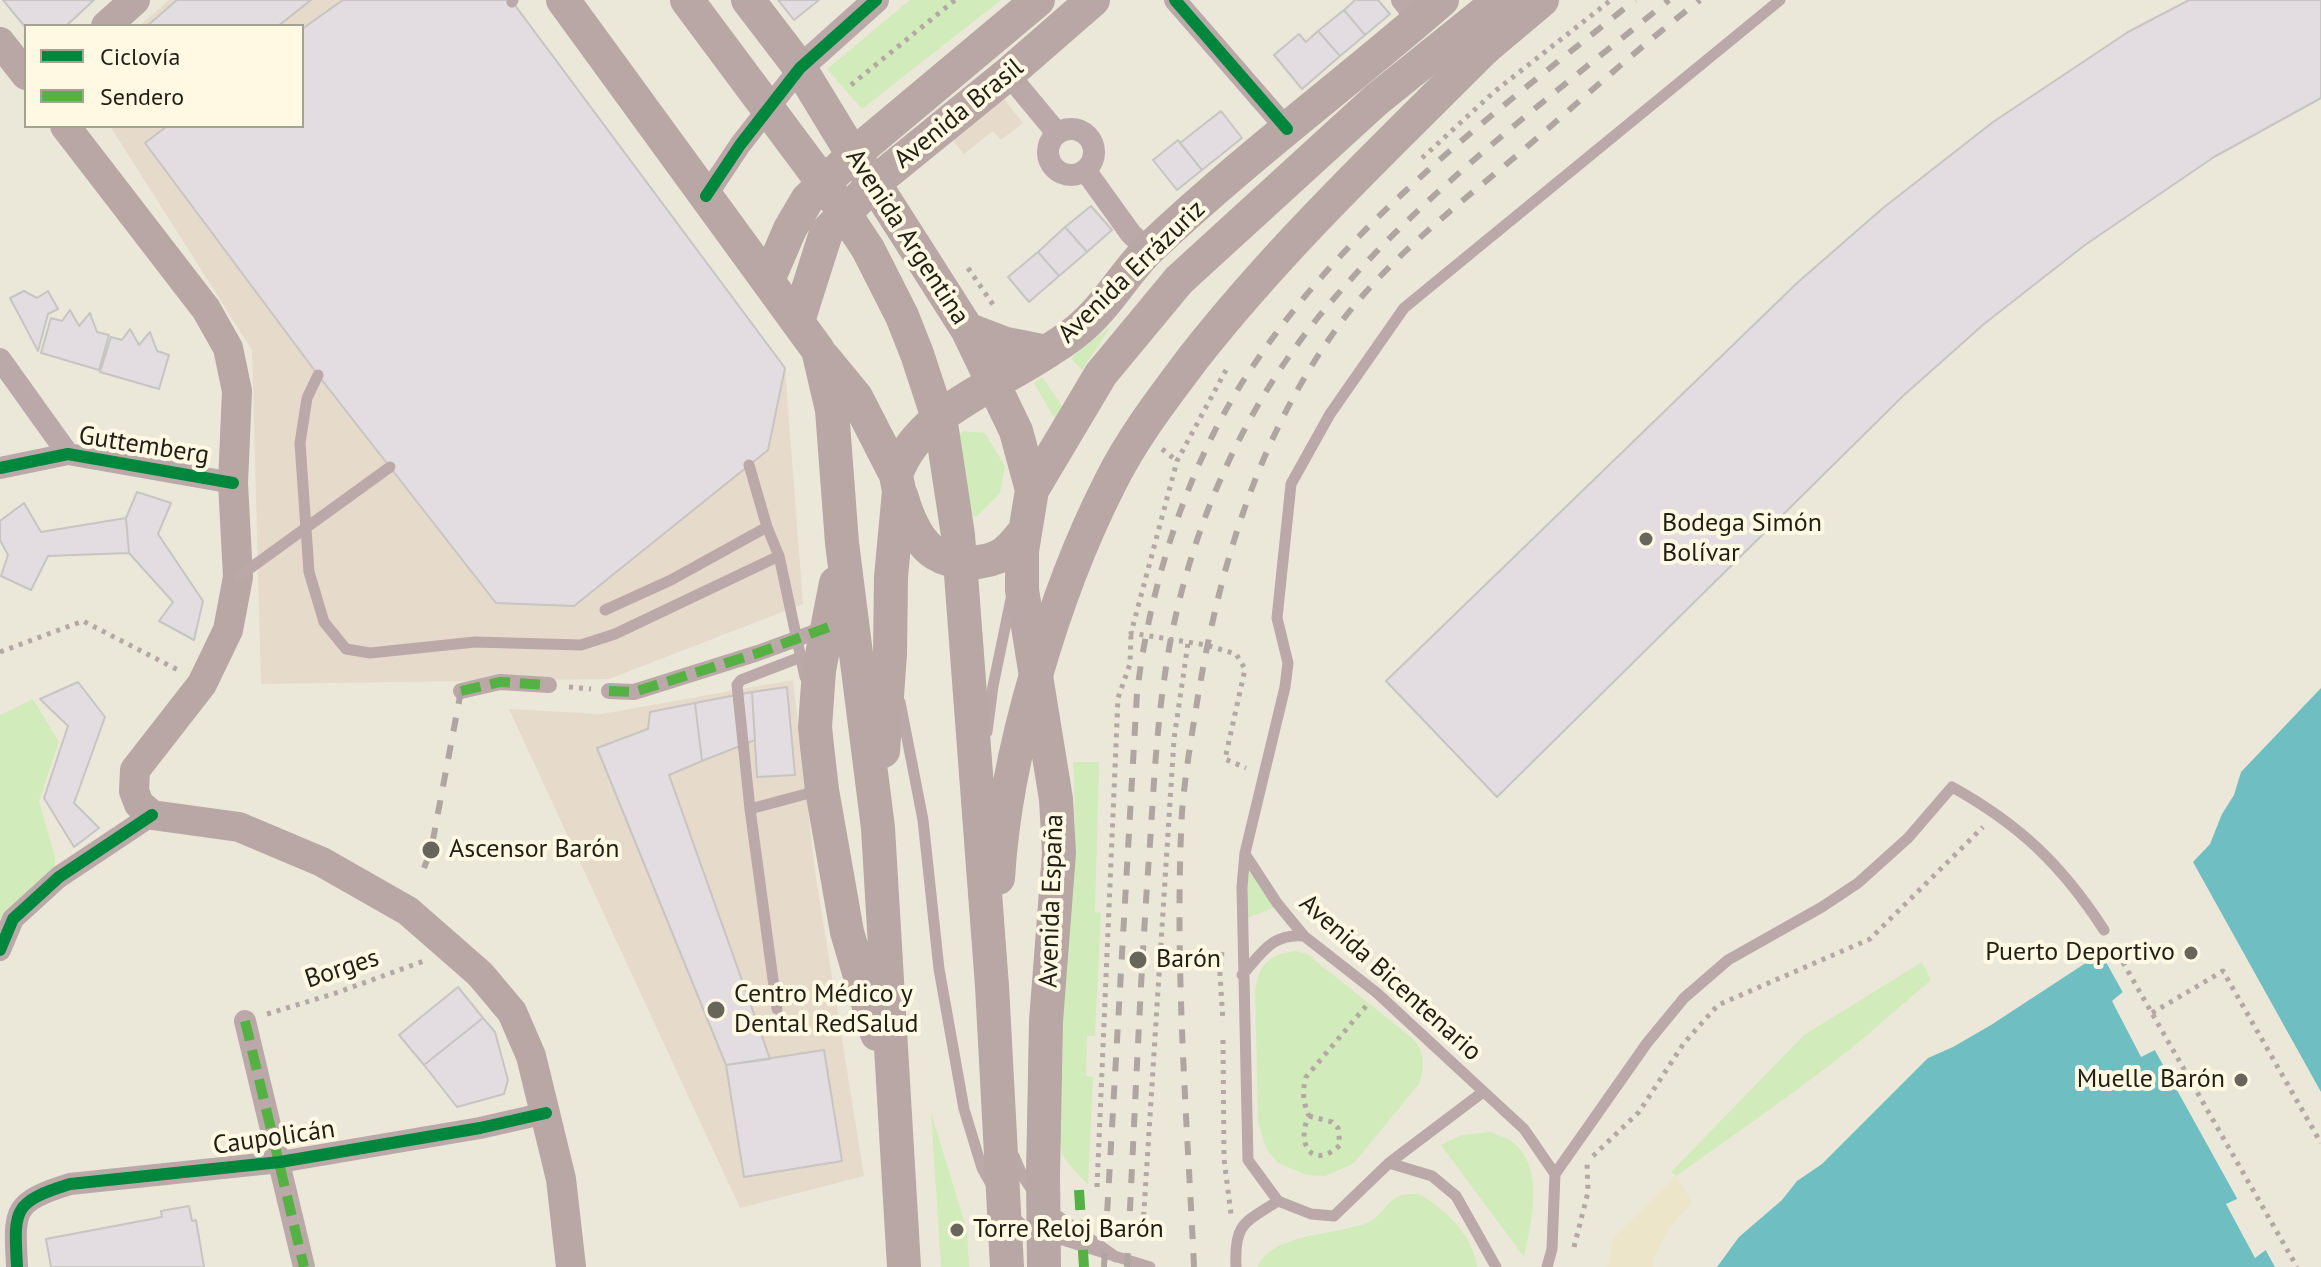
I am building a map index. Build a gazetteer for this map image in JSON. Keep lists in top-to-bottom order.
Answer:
{
  "streets": {
    "main road": [
      "Avenida Brasil",
      "Avenida Argentina",
      "Avenida Errázuriz",
      "Avenida España"
    ],
    "street": ["Guttemberg", "Caupolicán"],
    "lane": ["Avenida Bicentenario"],
    "path": ["Borges"]
  },
  "crossings": [
    ["Avenida Brasil", "Avenida Argentina"],
    ["Avenida Argentina", "Avenida Errázuriz"],
    ["Avenida Argentina", "Avenida España"],
    ["Avenida Errázuriz", "Avenida España"]
  ],
  "places": [
    "Bodega Simón Bolívar",
    "Ascensor Barón",
    "Puerto Deportivo",
    "Barón",
    "Centro Médico y Dental RedSalud",
    "Muelle Barón",
    "Torre Reloj Barón"
  ],
  "legend": ["Ciclovía", "Sendero"]
}
